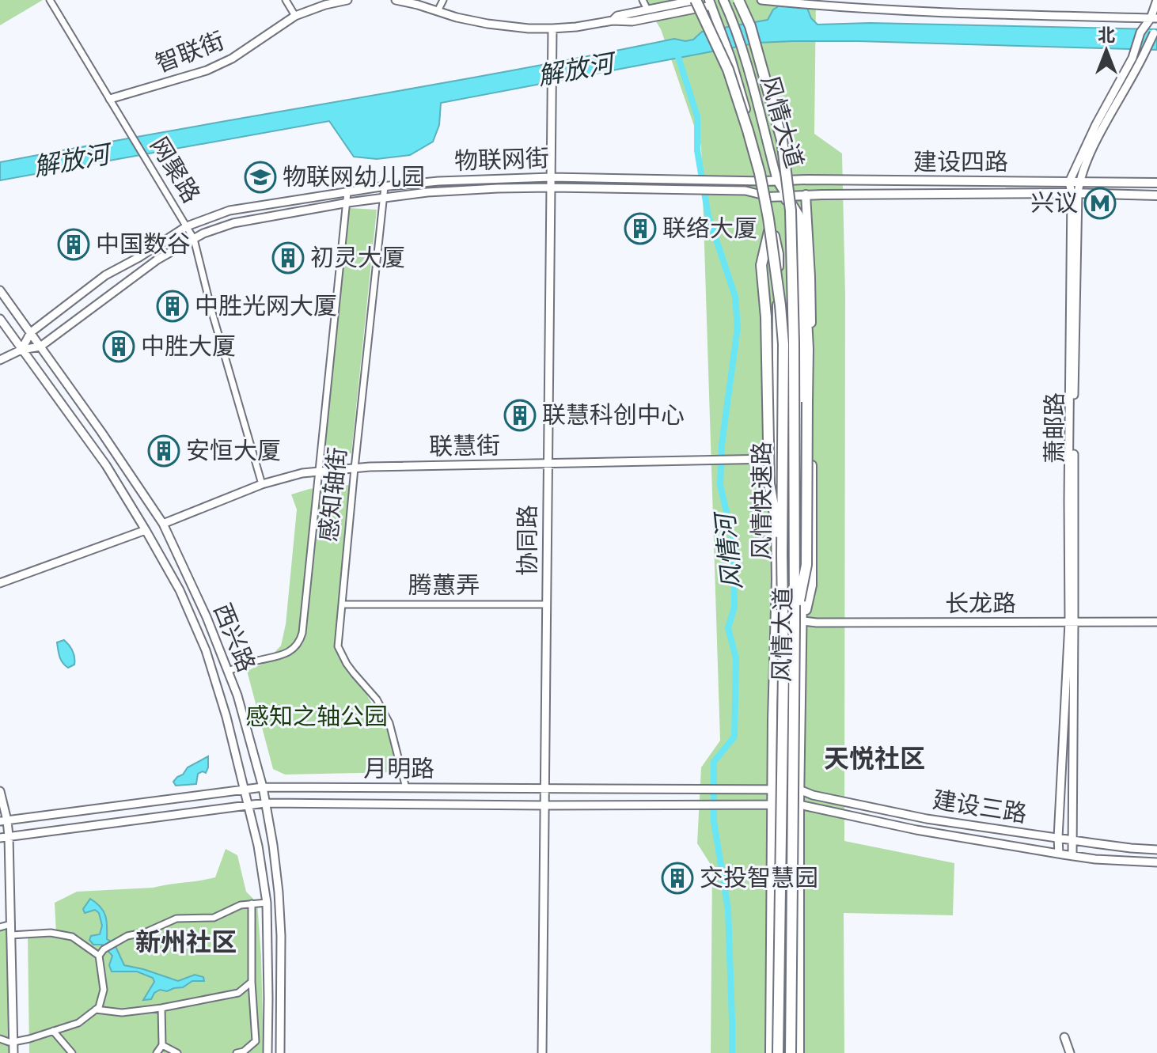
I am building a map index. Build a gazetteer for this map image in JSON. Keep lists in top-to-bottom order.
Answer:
{
  "streets": {
    "highway": ["风情快速路"],
    "main road": ["风情大道", "建设四路"],
    "street": [
      "智联街",
      "物联网街",
      "网聚路",
      "萧邮路",
      "联慧街",
      "感知轴街",
      "协同路",
      "腾蕙弄",
      "长龙路",
      "西兴路",
      "月明路",
      "建设三路"
    ]
  },
  "crossings": [
    ["智联街", "网聚路"],
    ["风情大道", "物联网街"],
    ["风情大道", "建设四路"],
    ["风情大道", "联慧街"],
    ["风情大道", "风情快速路"],
    ["风情大道", "长龙路"],
    ["风情大道", "月明路"],
    ["风情大道", "建设三路"],
    ["物联网街", "建设四路"],
    ["物联网街", "网聚路"],
    ["物联网街", "感知轴街"],
    ["物联网街", "协同路"],
    ["物联网街", "西兴路"],
    ["建设四路", "萧邮路"],
    ["网聚路", "联慧街"],
    ["萧邮路", "长龙路"],
    ["萧邮路", "建设三路"],
    ["联慧街", "感知轴街"],
    ["联慧街", "协同路"],
    ["联慧街", "西兴路"],
    ["感知轴街", "腾蕙弄"],
    ["感知轴街", "西兴路"],
    ["感知轴街", "月明路"],
    ["风情快速路", "长龙路"],
    ["协同路", "腾蕙弄"],
    ["协同路", "月明路"],
    ["西兴路", "月明路"],
    ["月明路", "建设三路"]
  ],
  "districts": ["天悦社区", "新州社区"],
  "water": ["解放河", "风情河"],
  "parks": ["感知之轴公园"],
  "places": {
    "school or university": ["物联网幼儿园"],
    "metro station": ["兴议"],
    "building": [
      "联络大厦",
      "中国数谷",
      "初灵大厦",
      "中胜光网大厦",
      "中胜大厦",
      "联慧科创中心",
      "安恒大厦",
      "交投智慧园"
    ]
  },
  "north": "top"
}
